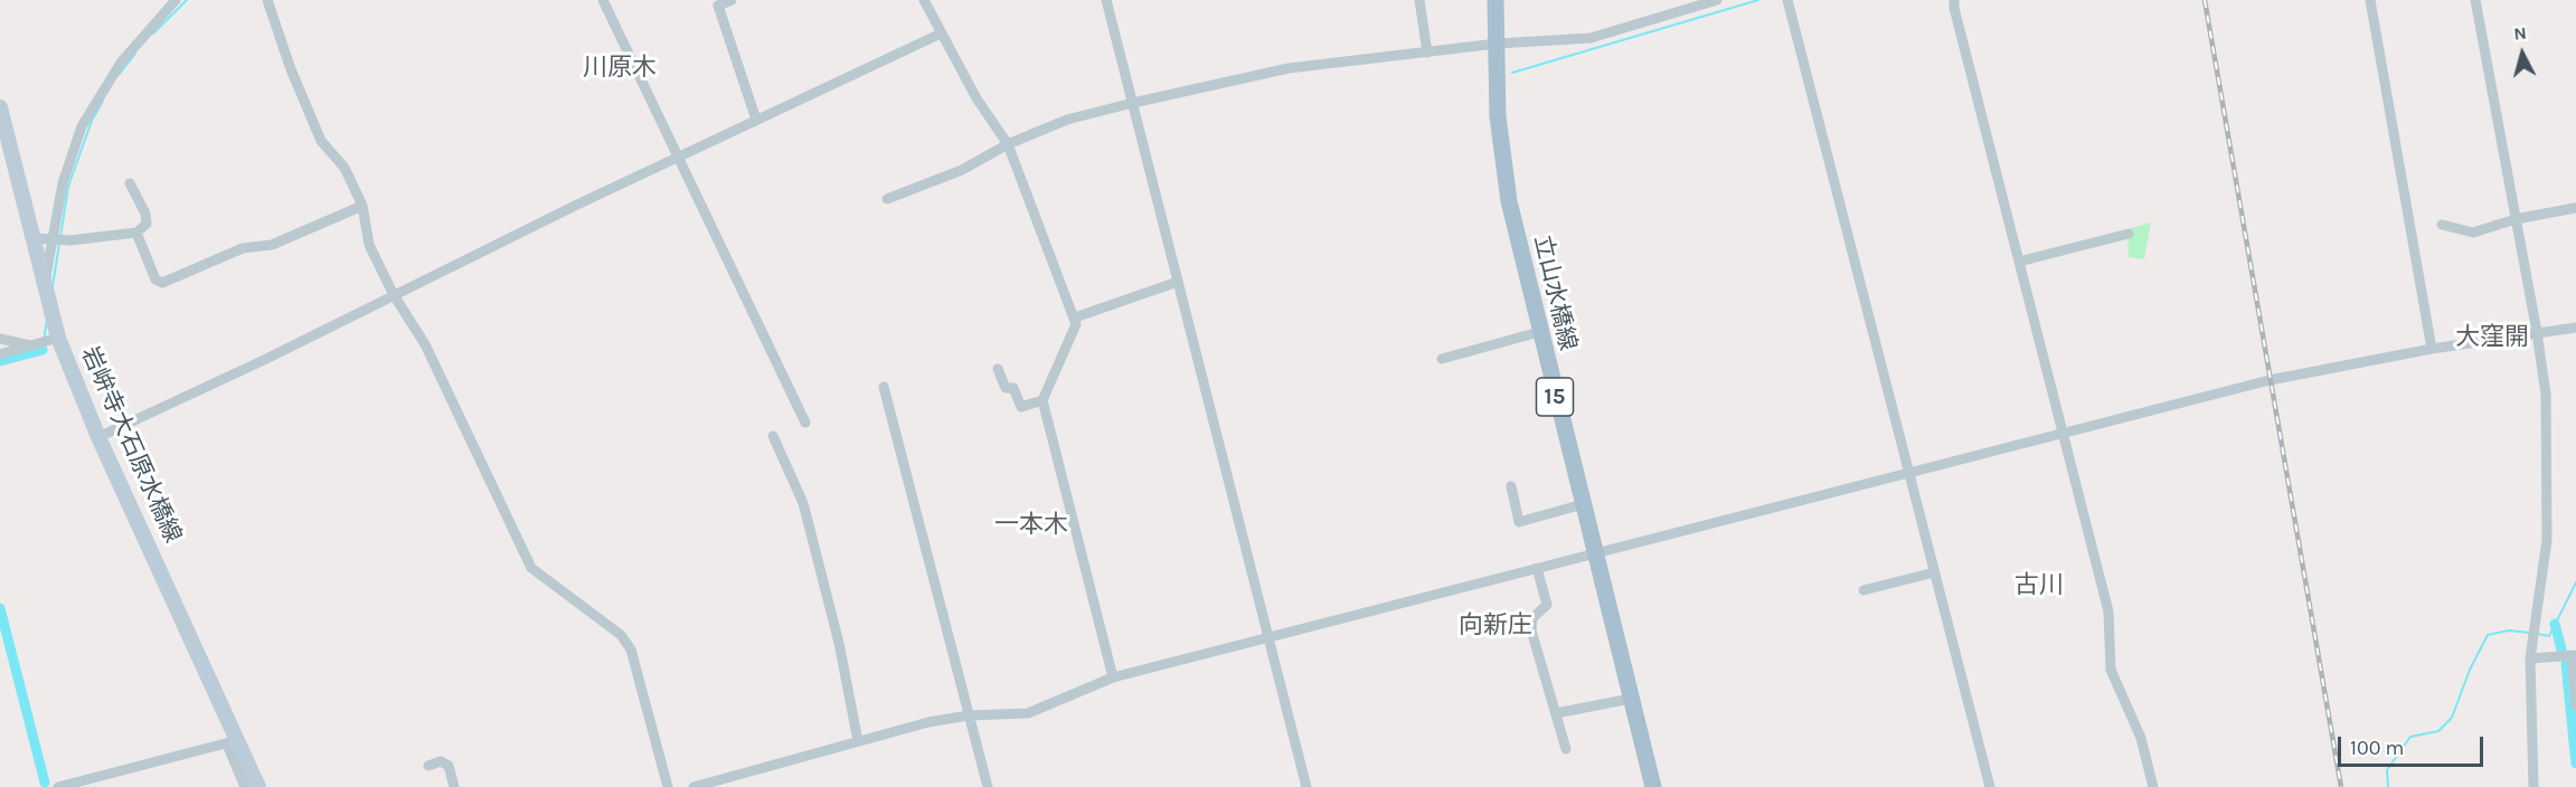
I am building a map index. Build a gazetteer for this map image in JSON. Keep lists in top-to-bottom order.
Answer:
{
  "streets": {
    "main road": ["立山水橋線", "15", "岩峅寺大石原水橋線"]
  },
  "districts": [
    "川原木",
    "大窪開",
    "一本木",
    "古川",
    "向新庄"
  ],
  "scale_bar": "100 m",
  "north": "top"
}
